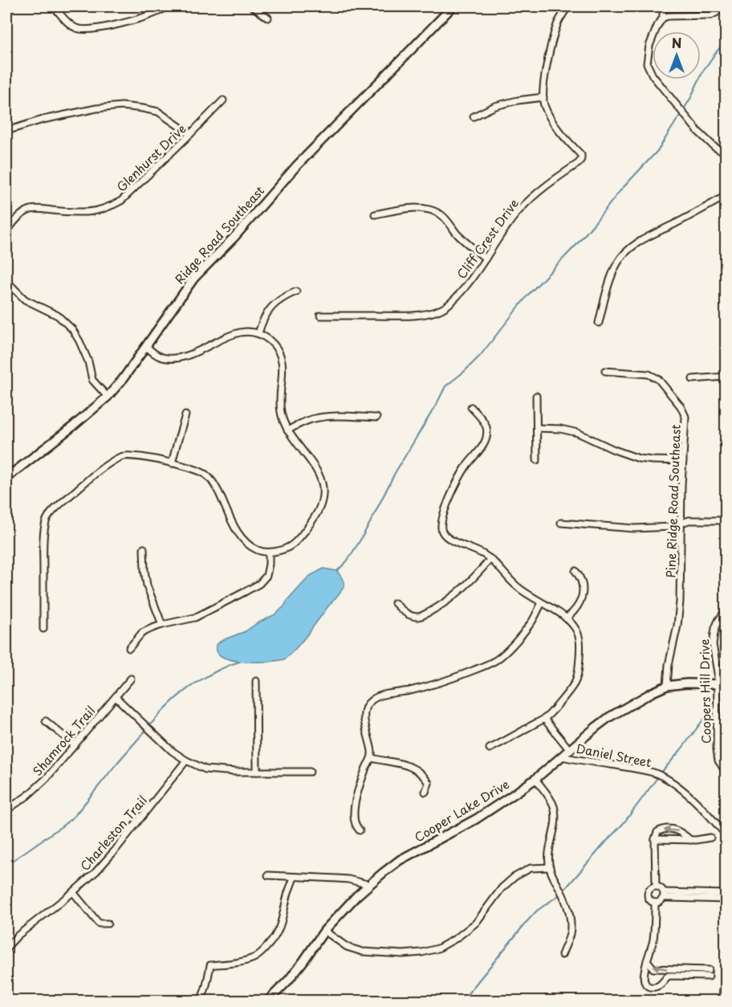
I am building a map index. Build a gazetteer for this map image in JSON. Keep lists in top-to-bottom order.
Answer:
{
  "streets": {
    "street": [
      "Glenhurst Drive",
      "Ridge Road Southeast",
      "Cliff Crest Drive",
      "Pine Ridge Road Southeast",
      "Coopers Hill Drive",
      "Shamrock Trail",
      "Daniel Street",
      "Cooper Lake Drive",
      "Charleston Trail"
    ]
  },
  "crossings": [
    ["Pine Ridge Road Southeast", "Cooper Lake Drive"],
    ["Coopers Hill Drive", "Cooper Lake Drive"],
    ["Daniel Street", "Cooper Lake Drive"]
  ],
  "north": "top"
}
